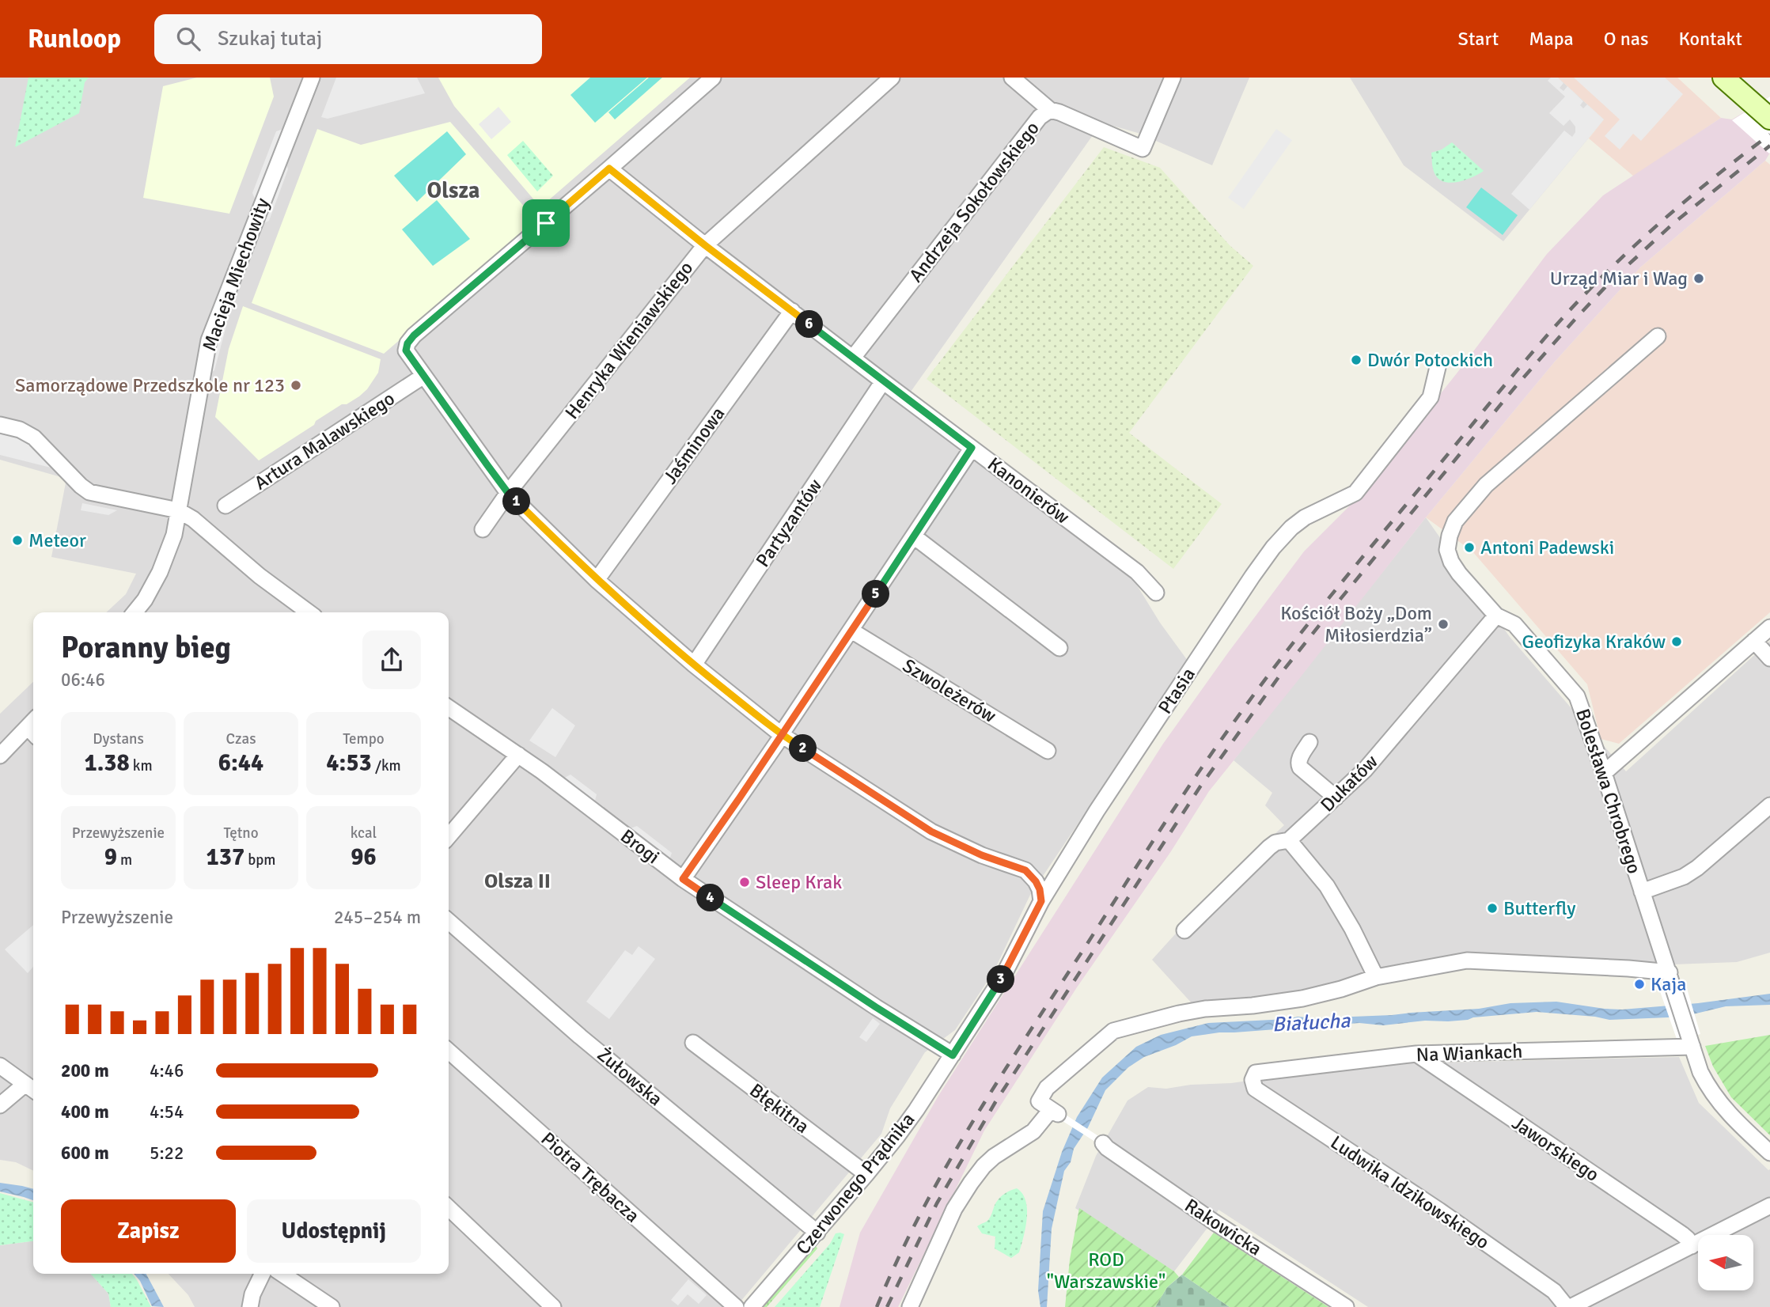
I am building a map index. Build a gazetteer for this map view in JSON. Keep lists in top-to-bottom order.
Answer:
{
  "streets": {
    "street": [
      "Andrzeja Sokołowskiego",
      "Macieja Miechowity",
      "Henryka Wieniawskiego",
      "Artura Malawskiego",
      "Jaśminowa",
      "Kanonierów",
      "Partyzantów",
      "Szwoleżerów",
      "Ptasia",
      "Dukatów",
      "Bolesława Chrobrego",
      "Brogi",
      "Na Wiankach",
      "Żułowska",
      "Błękitna",
      "Jaworskiego",
      "Piotra Trębacza",
      "Czerwonego Prądnika",
      "Ludwika Idzikowskiego",
      "Rakowicka"
    ]
  },
  "crossings": [
    ["Andrzeja Sokołowskiego", "Kanonierów"],
    ["Henryka Wieniawskiego", "Kanonierów"],
    ["Jaśminowa", "Kanonierów"],
    ["Kanonierów", "Partyzantów"],
    ["Ptasia", "Brogi"],
    ["Ptasia", "Czerwonego Prądnika"],
    ["Dukatów", "Bolesława Chrobrego"],
    ["Bolesława Chrobrego", "Na Wiankach"],
    ["Brogi", "Czerwonego Prądnika"],
    ["Na Wiankach", "Jaworskiego"],
    ["Na Wiankach", "Ludwika Idzikowskiego"],
    ["Żułowska", "Czerwonego Prądnika"],
    ["Błękitna", "Czerwonego Prądnika"]
  ],
  "districts": ["Olsza", "Olsza II"],
  "water": ["Białucha"],
  "parks": ["ROD \"Warszawskie\""],
  "places": [
    "Urząd Miar i Wag",
    "Dwór Potockich",
    "Samorządowe Przedszkole nr 123",
    "Meteor",
    "Antoni Padewski",
    "Kościół Boży „Dom Miłosierdzia”",
    "Geofizyka Kraków",
    "Sleep Krak",
    "Butterfly",
    "Kaja"
  ],
  "north": "left",
  "page": {
    "header": "Runloop",
    "search": "Szukaj tutaj",
    "nav": [
      "Start",
      "Mapa",
      "O nas",
      "Kontakt"
    ],
    "pins": [
      "6",
      "1",
      "5",
      "2",
      "4",
      "3"
    ],
    "heading": ["Poranny bieg", "06:46"],
    "stats": [
      ["Dystans", "1.38 km"],
      ["Czas", "6:44"],
      ["Tempo", "4:53 /km"],
      ["Przewyższenie", "9 m"],
      ["Tętno", "137 bpm"],
      ["kcal", "96"]
    ],
    "chart": ["Przewyższenie", "245–254 m"],
    "list": [
      {
        "name": "200 m",
        "note": "4:46"
      },
      {
        "name": "400 m",
        "note": "4:54"
      },
      {
        "name": "600 m",
        "note": "5:22"
      }
    ],
    "buttons": ["Zapisz", "Udostępnij"]
  }
}
